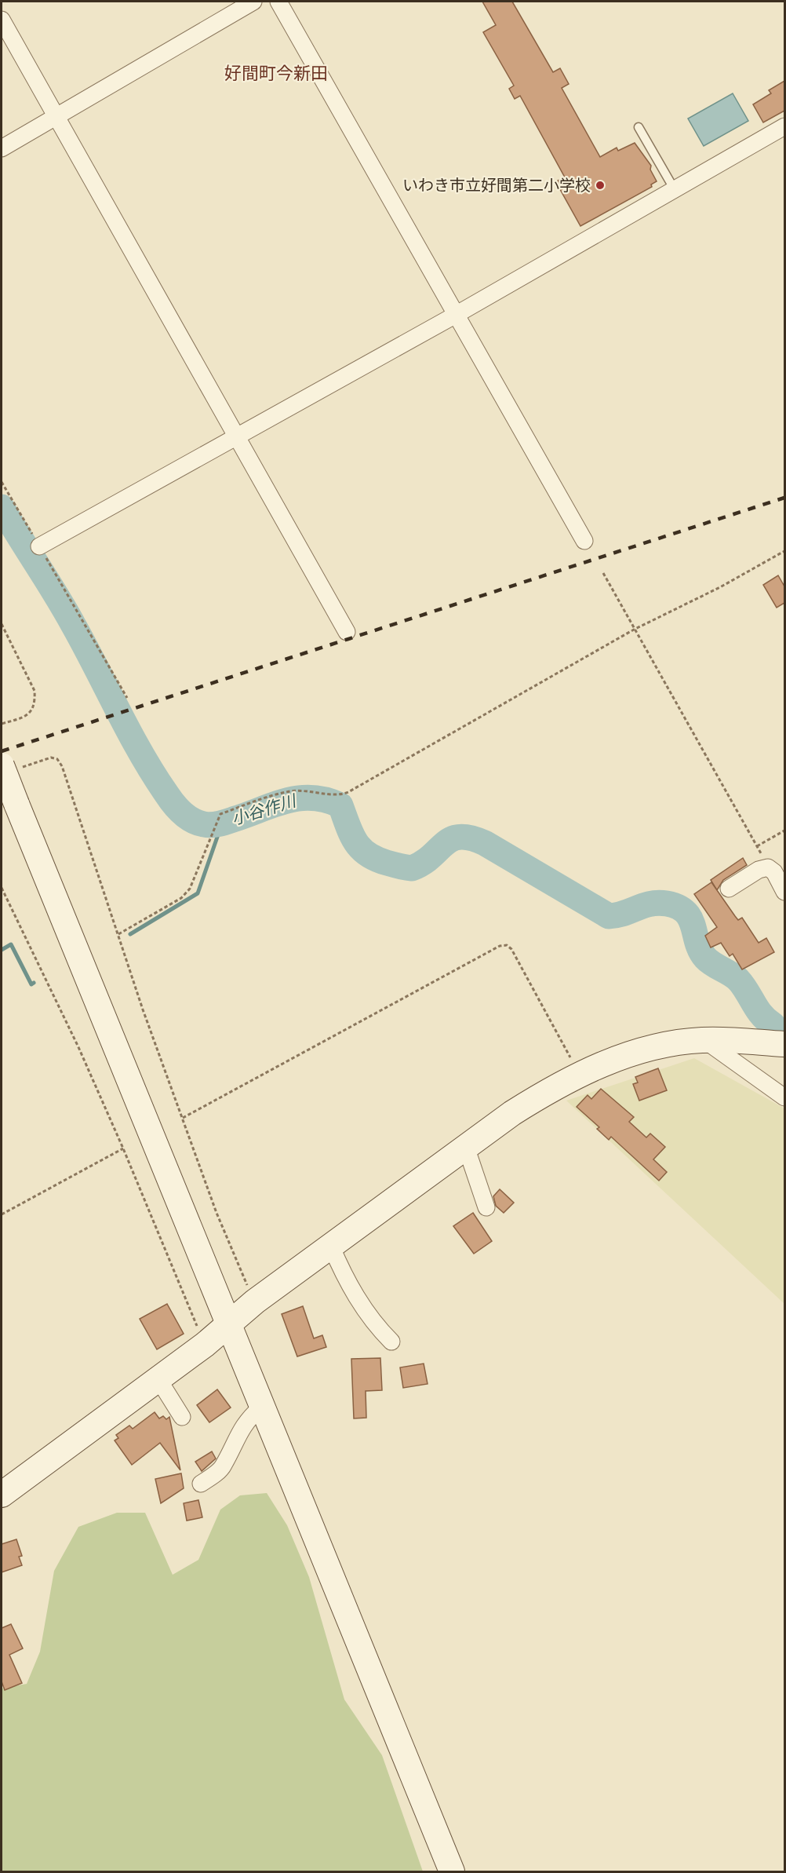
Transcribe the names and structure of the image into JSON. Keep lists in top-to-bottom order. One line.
{"districts":["好間町今新田"],"water":["小谷作川"],"places":["いわき市立好間第二小学校"]}
